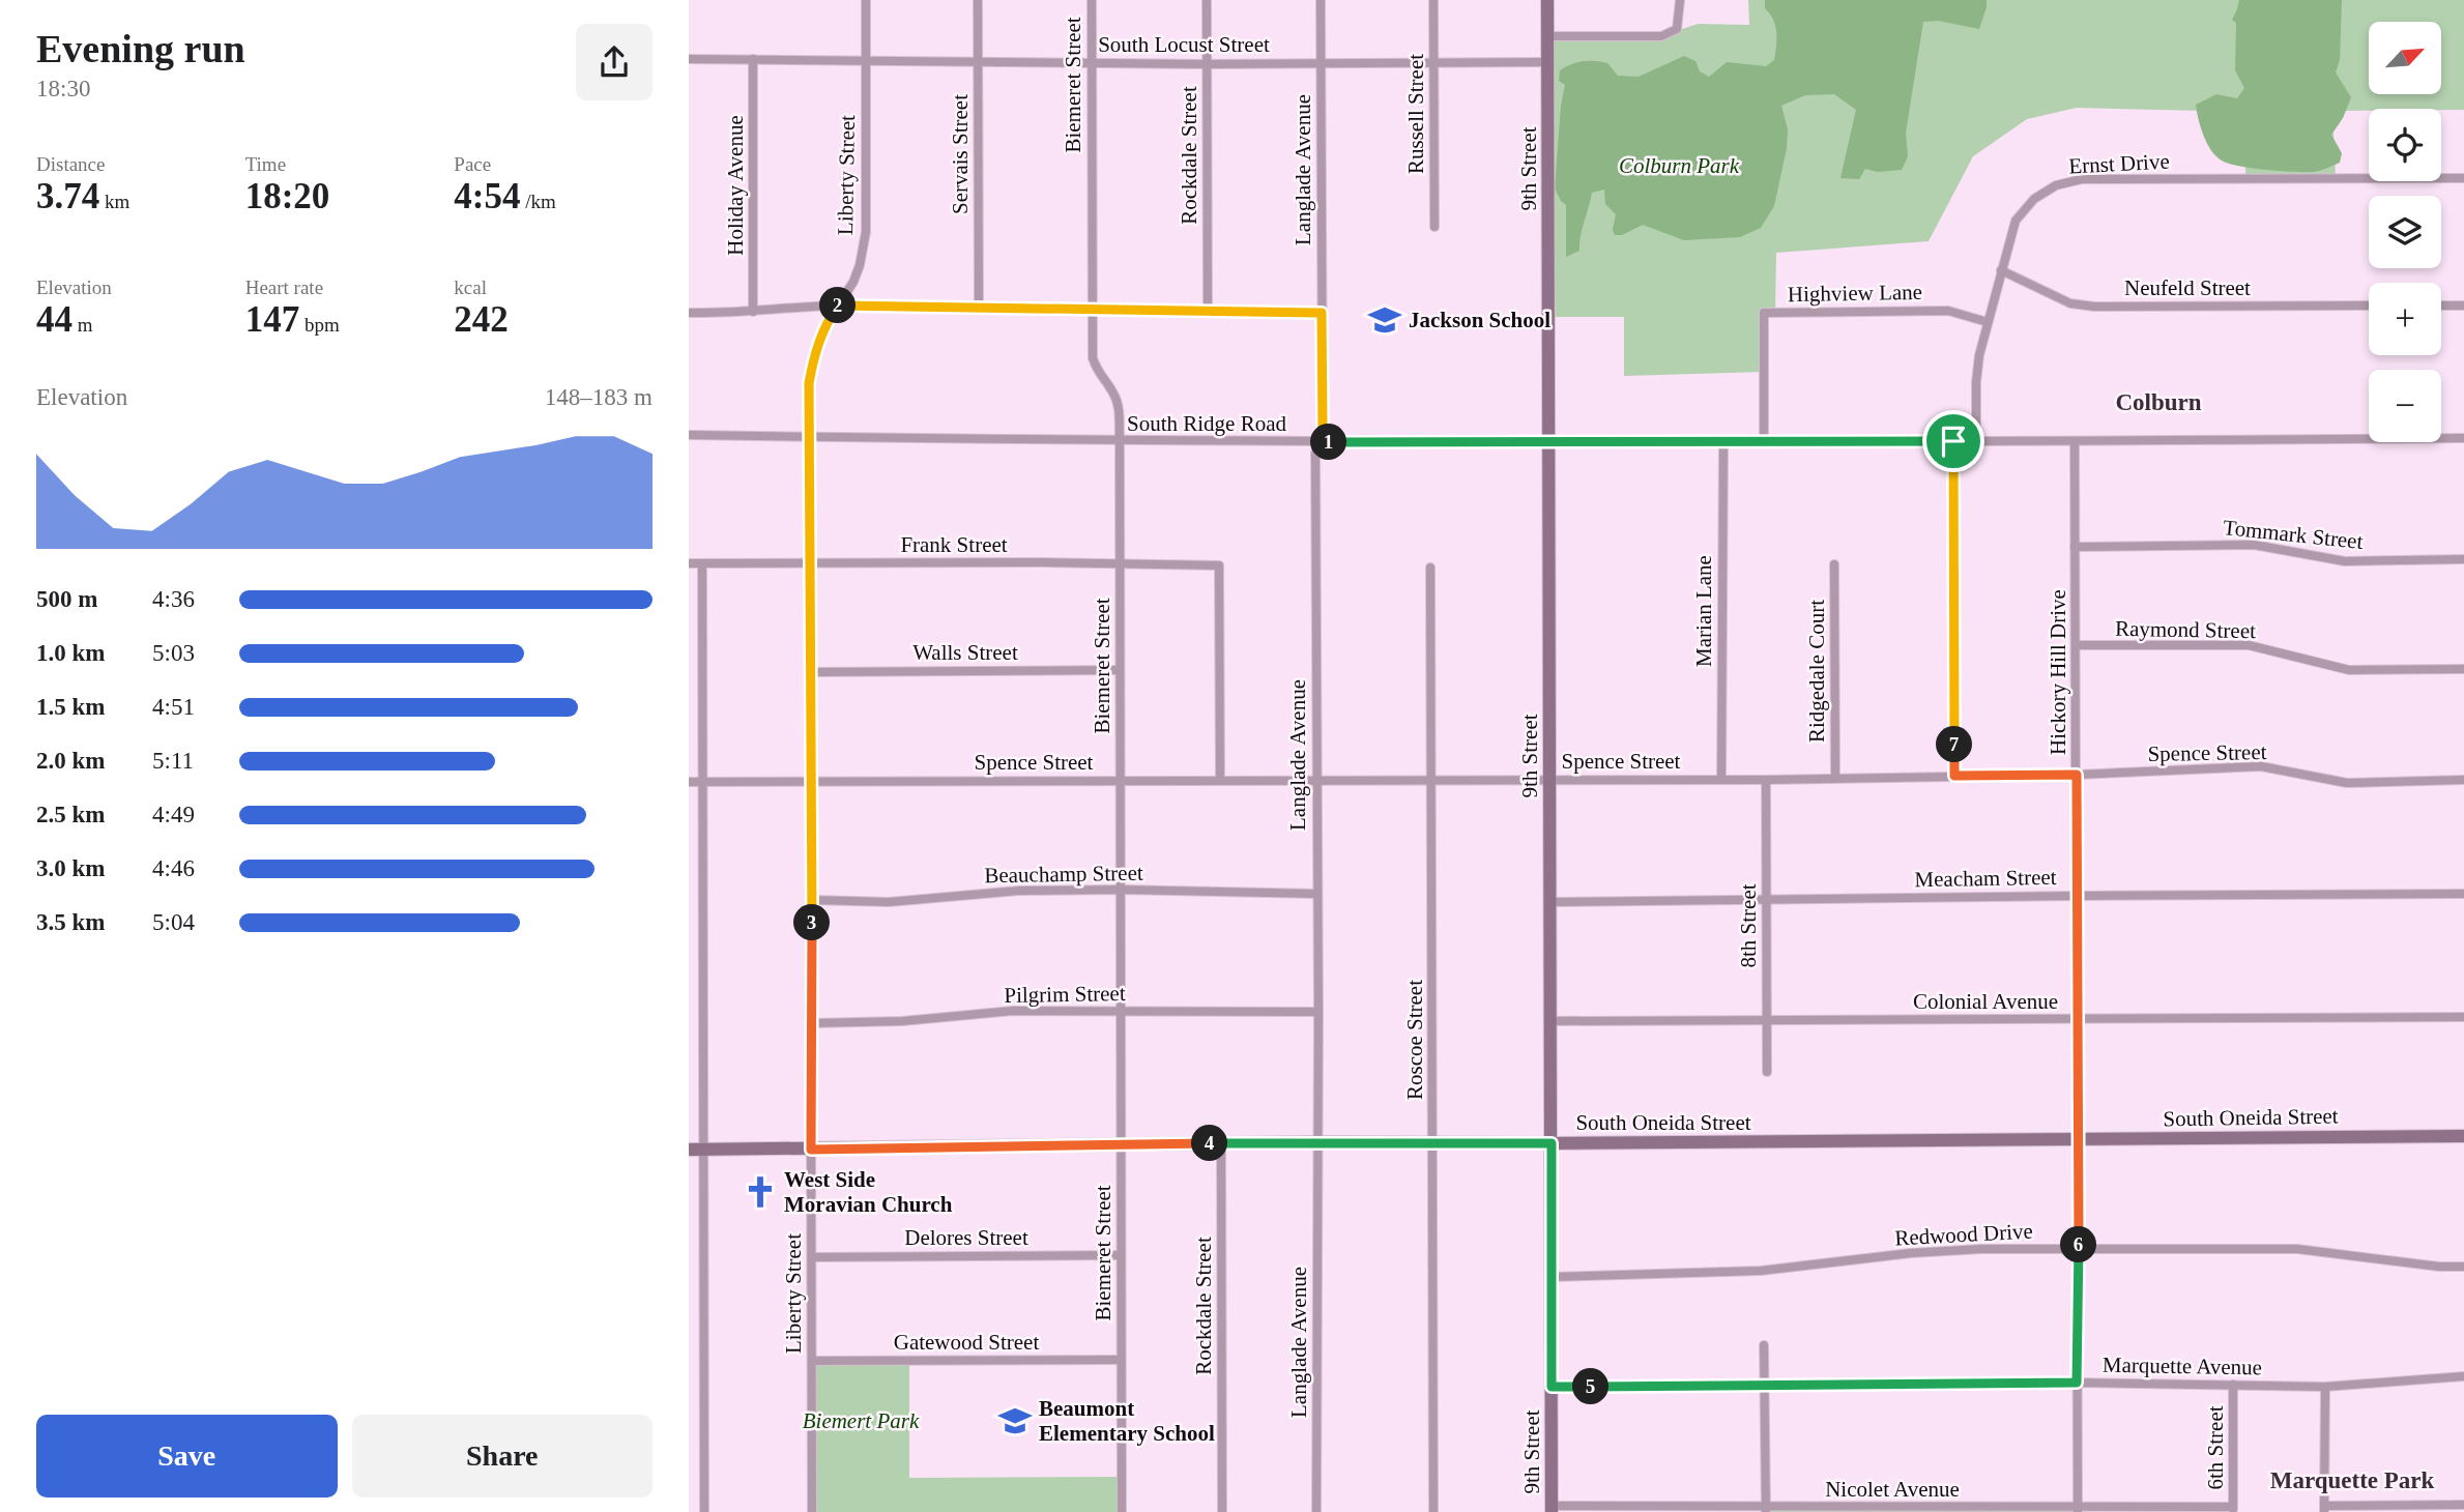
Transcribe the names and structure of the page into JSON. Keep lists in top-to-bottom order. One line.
{"streets":{"street":["South Locust Street","Biemeret Street","Russell Street","Servais Street","Rockdale Street","Ernst Drive","9th Street","Langlade Avenue","Liberty Street","Holiday Avenue","Neufeld Street","Highview Lane","South Ridge Road","Tommark Street","Frank Street","Marian Lane","Raymond Street","Walls Street","Ridgedale Court","Hickory Hill Drive","Spence Street","Beauchamp Street","Meacham Street","8th Street","Pilgrim Street","Colonial Avenue","Roscoe Street","South Oneida Street","Redwood Drive","Delores Street","Gatewood Street","Marquette Avenue","6th Street","Nicolet Avenue"]},"crossings":[["South Locust Street","Biemeret Street"],["South Locust Street","Russell Street"],["South Locust Street","Servais Street"],["South Locust Street","Rockdale Street"],["South Locust Street","9th Street"],["South Locust Street","Langlade Avenue"],["South Locust Street","Liberty Street"],["South Locust Street","Holiday Avenue"],["Biemeret Street","South Ridge Road"],["Biemeret Street","Frank Street"],["Biemeret Street","Walls Street"],["Biemeret Street","Spence Street"],["Biemeret Street","Beauchamp Street"],["Biemeret Street","Pilgrim Street"],["Biemeret Street","South Oneida Street"],["Biemeret Street","Delores Street"],["Biemeret Street","Gatewood Street"],["Rockdale Street","South Oneida Street"],["Ernst Drive","Neufeld Street"],["Ernst Drive","Highview Lane"],["Ernst Drive","South Ridge Road"],["9th Street","South Ridge Road"],["9th Street","Spence Street"],["9th Street","Meacham Street"],["9th Street","Colonial Avenue"],["9th Street","South Oneida Street"],["9th Street","Redwood Drive"],["9th Street","Marquette Avenue"],["9th Street","Nicolet Avenue"],["Langlade Avenue","South Ridge Road"],["Langlade Avenue","Spence Street"],["Langlade Avenue","Beauchamp Street"],["Langlade Avenue","Pilgrim Street"],["Langlade Avenue","South Oneida Street"],["Liberty Street","South Ridge Road"],["Liberty Street","Frank Street"],["Liberty Street","Walls Street"],["Liberty Street","Spence Street"],["Liberty Street","Beauchamp Street"],["Liberty Street","Pilgrim Street"],["Liberty Street","South Oneida Street"],["Liberty Street","Delores Street"],["Liberty Street","Gatewood Street"],["Highview Lane","South Ridge Road"],["South Ridge Road","Marian Lane"],["South Ridge Road","Hickory Hill Drive"],["Tommark Street","Hickory Hill Drive"],["Frank Street","Spence Street"],["Marian Lane","Spence Street"],["Raymond Street","Hickory Hill Drive"],["Ridgedale Court","Spence Street"],["Hickory Hill Drive","Spence Street"],["Hickory Hill Drive","Meacham Street"],["Hickory Hill Drive","Colonial Avenue"],["Hickory Hill Drive","South Oneida Street"],["Hickory Hill Drive","Redwood Drive"],["Hickory Hill Drive","Marquette Avenue"],["Hickory Hill Drive","Nicolet Avenue"],["Spence Street","8th Street"],["Spence Street","Roscoe Street"],["Meacham Street","8th Street"],["8th Street","Colonial Avenue"],["Roscoe Street","South Oneida Street"],["Marquette Avenue","6th Street"],["6th Street","Nicolet Avenue"]],"districts":["Colburn","Marquette Park"],"parks":["Colburn Park","Biemert Park"],"places":{"school or university":["Jackson School","Beaumont Elementary School"],"church":["West Side Moravian Church"]},"north":"top right","page":{"heading":["Evening run","18:30"],"map_buttons":["+","−"],"stats":[["Distance","3.74 km"],["Time","18:20"],["Pace","4:54 /km"],["Elevation","44 m"],["Heart rate","147 bpm"],["kcal","242"]],"pins":["2","1","7","3","4","6","5"],"chart":["Elevation","148–183 m"],"list":[{"name":"500 m","note":"4:36"},{"name":"1.0 km","note":"5:03"},{"name":"1.5 km","note":"4:51"},{"name":"2.0 km","note":"5:11"},{"name":"2.5 km","note":"4:49"},{"name":"3.0 km","note":"4:46"},{"name":"3.5 km","note":"5:04"}],"buttons":["Save","Share"]}}
